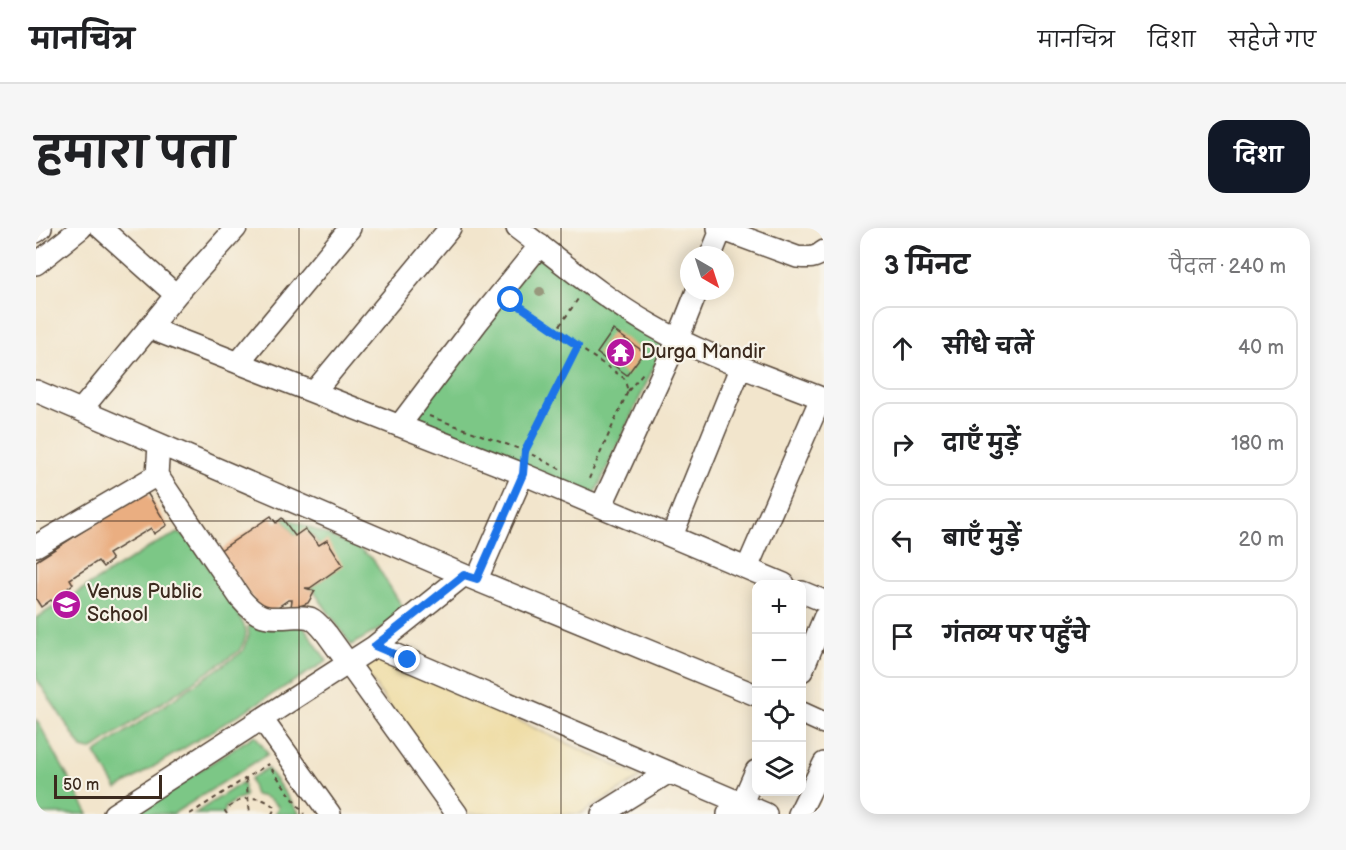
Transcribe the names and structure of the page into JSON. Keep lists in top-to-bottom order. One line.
{"places":{"temple":["Durga Mandir"],"school or university":["Venus Public School"]},"scale_bar":"50 m","north":"bottom right","page":{"header":"मानचित्र","nav":["मानचित्र","दिशा","सहेजे गए"],"title":"हमारा पता","buttons":"दिशा","heading":["3 मिनट","पैदल · 240 m"],"list":[["सीधे चलें","40 m"],["दाएँ मुड़ें","180 m"],["बाएँ मुड़ें","20 m"],"गंतव्य पर पहुँचे"],"map_buttons":["+","−"],"scale":"50 m"}}
